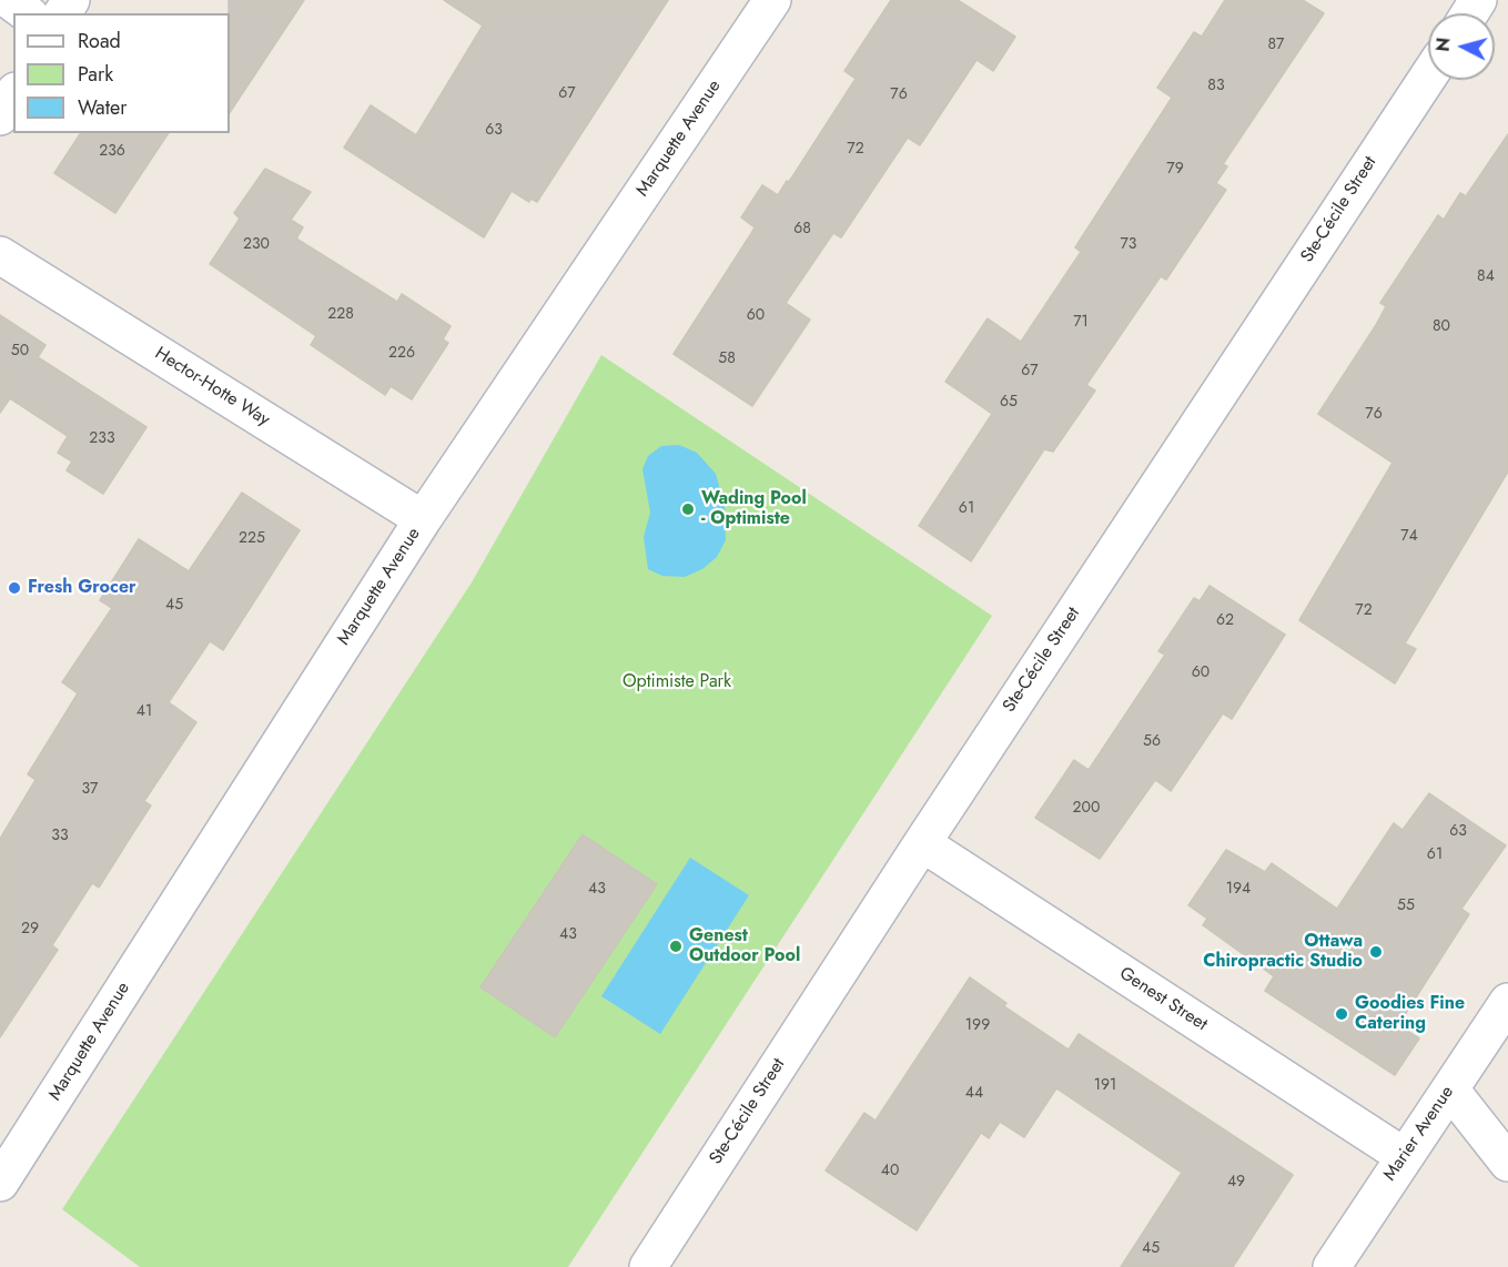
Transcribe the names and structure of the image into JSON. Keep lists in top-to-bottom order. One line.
{"streets":{"street":["Marquette Avenue","Ste-Cécile Street","Hector-Hotte Way","Genest Street","Marier Avenue"]},"crossings":[["Marquette Avenue","Hector-Hotte Way"],["Ste-Cécile Street","Genest Street"],["Genest Street","Marier Avenue"]],"parks":["Optimiste Park"],"places":["Wading Pool - Optimiste","Fresh Grocer","Genest Outdoor Pool","Ottawa Chiropractic Studio","Goodies Fine Catering"],"house_numbers":["87","83","67","76","63","72","236","79","68","230","73","84","228","60","71","80","50","226","58","67","65","76","233","61","74","225","45","72","62","60","41","56","37","200","63","33","61","43","194","55","29","43","199","191","44","40","49","45"],"legend":["Road","Park","Water"],"north":"left"}
